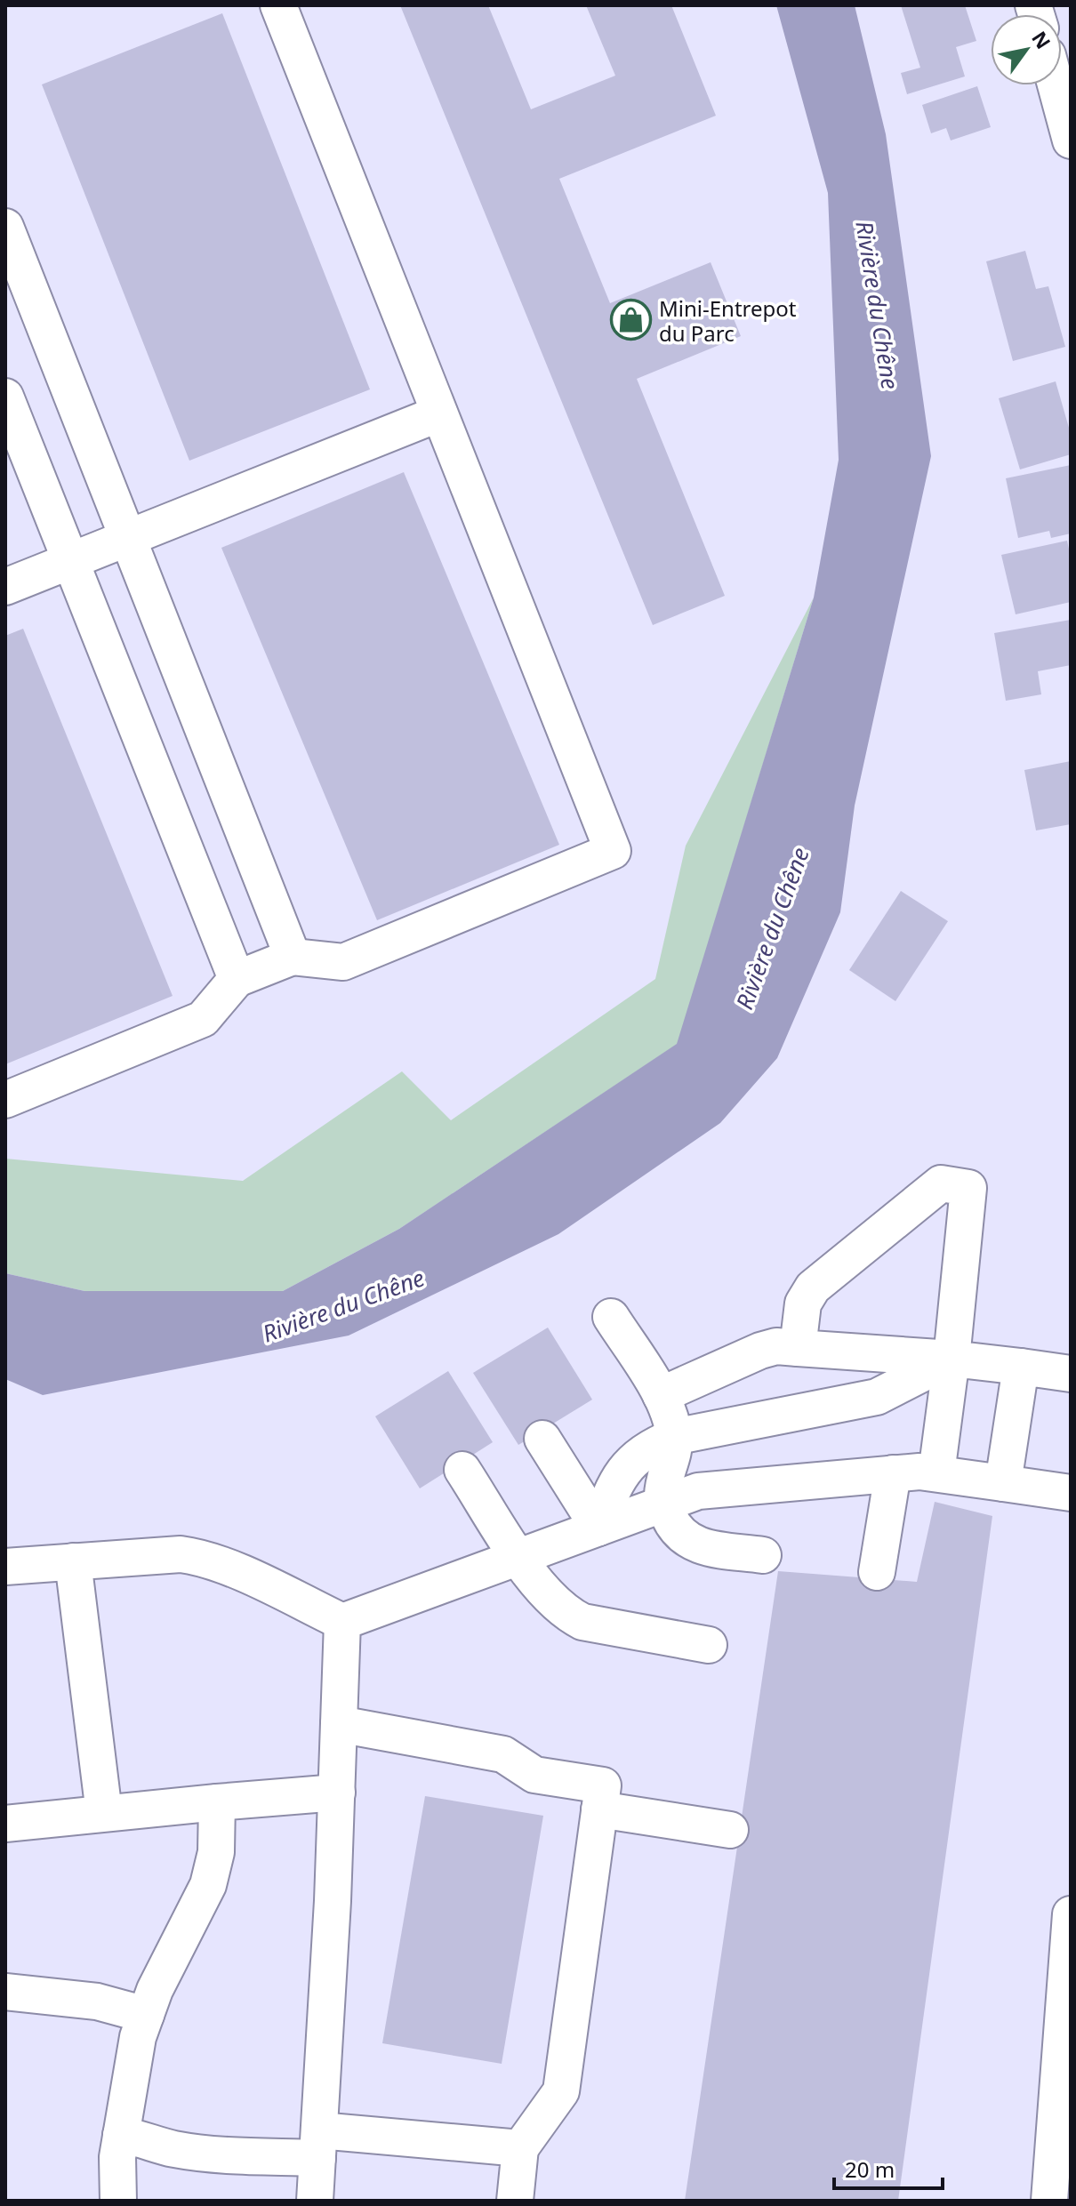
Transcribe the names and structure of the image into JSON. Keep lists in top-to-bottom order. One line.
{"water":["Rivière du Chêne"],"places":{"shop":["Mini-Entrepot du Parc"]},"scale_bar":"20 m","north":"top right"}
